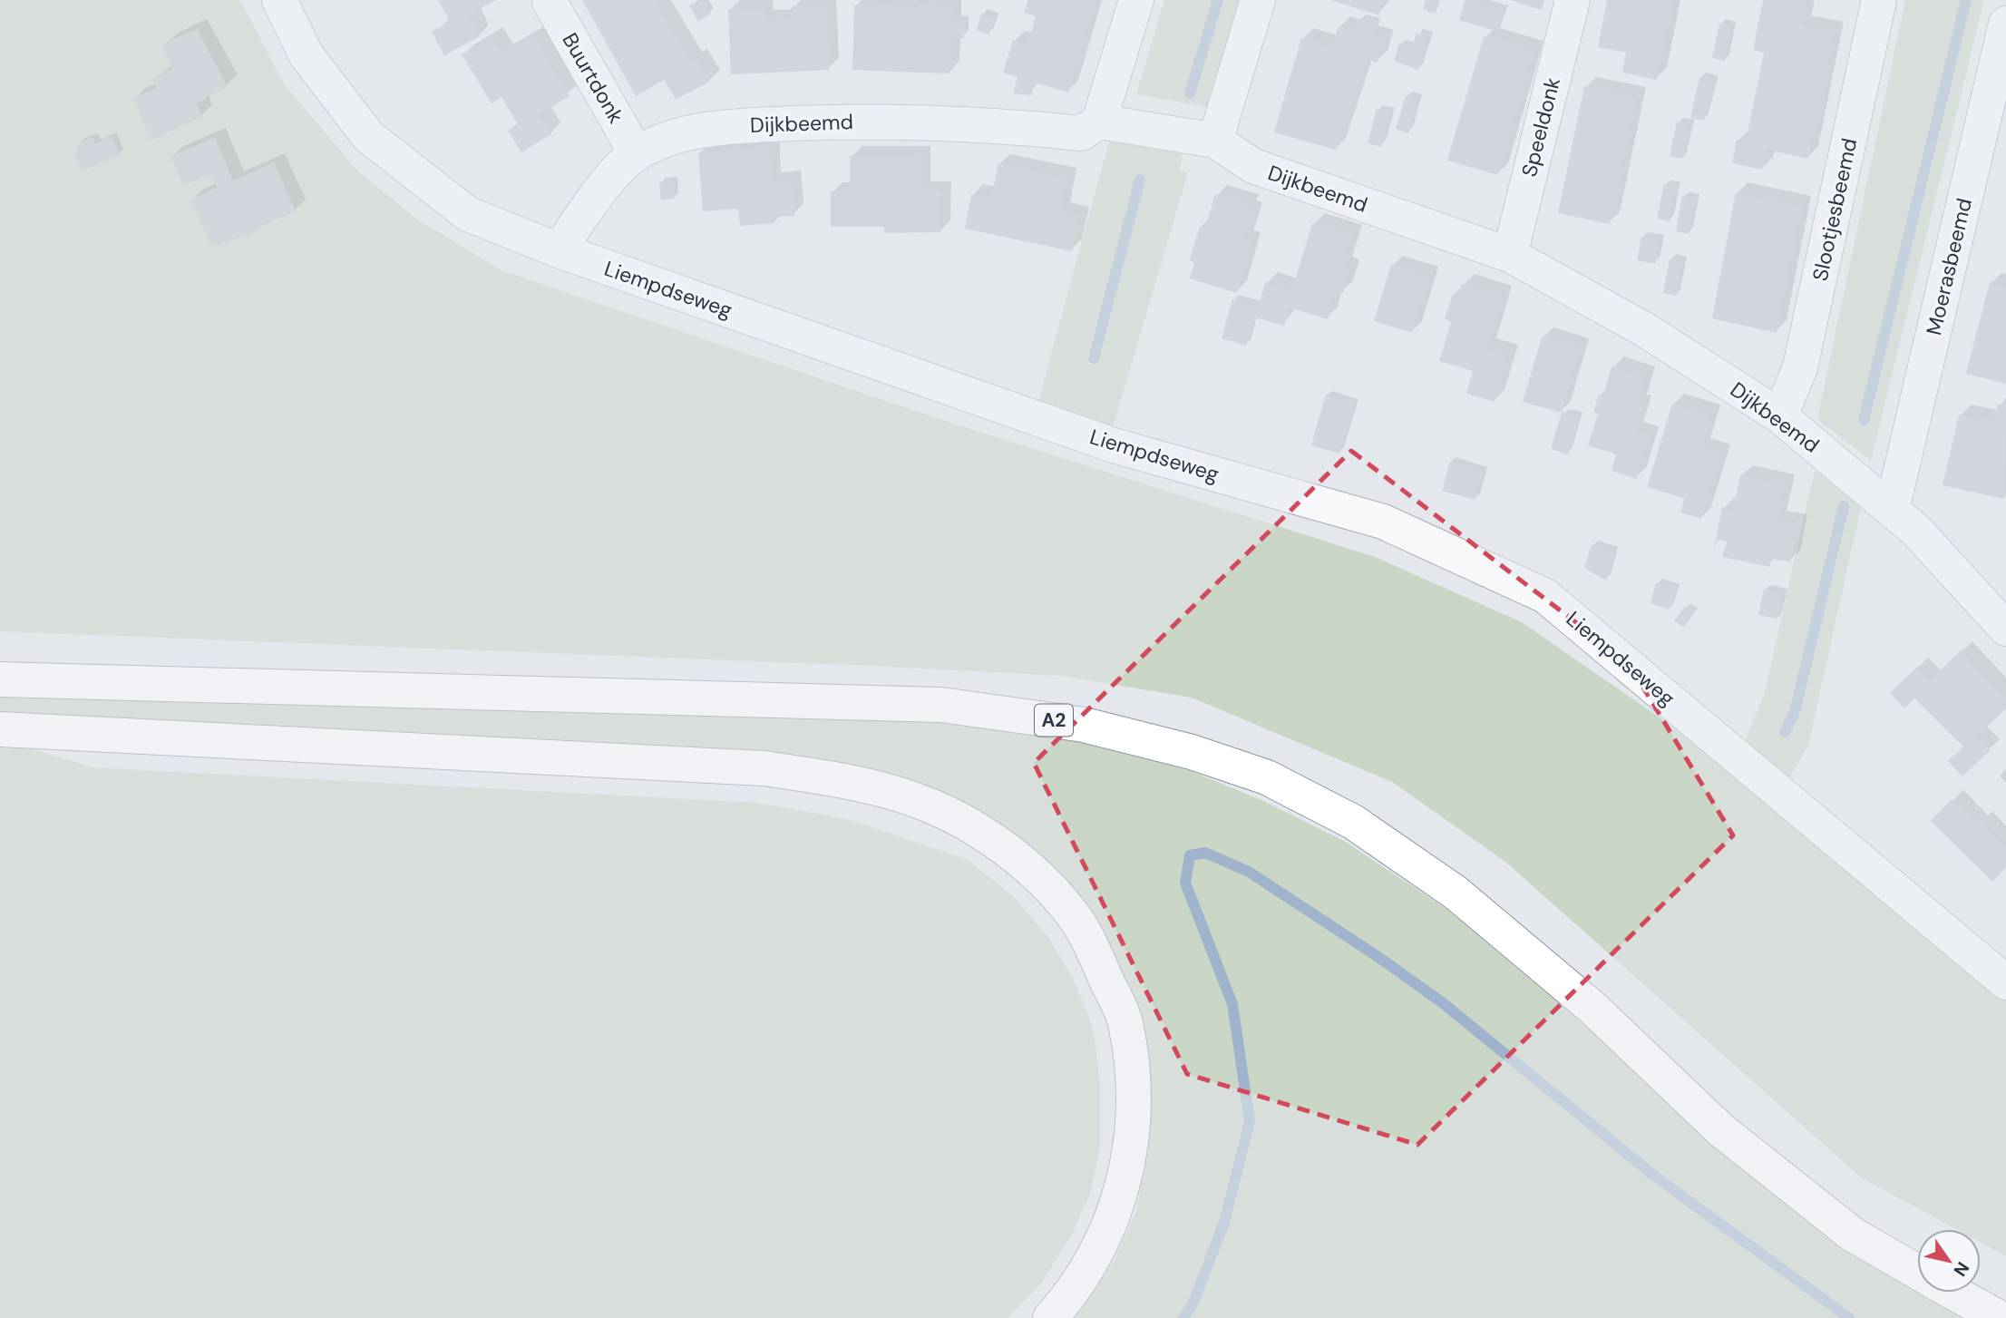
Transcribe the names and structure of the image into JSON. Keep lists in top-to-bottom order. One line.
{"streets":{"highway":["A2"],"street":["Buurtdonk","Dijkbeemd","Speeldonk","Slootjesbeemd","Moerasbeemd","Liempdseweg"]},"crossings":[["Buurtdonk","Dijkbeemd"],["Dijkbeemd","Speeldonk"],["Dijkbeemd","Slootjesbeemd"],["Dijkbeemd","Moerasbeemd"],["Dijkbeemd","Liempdseweg"]],"north":"bottom right"}
